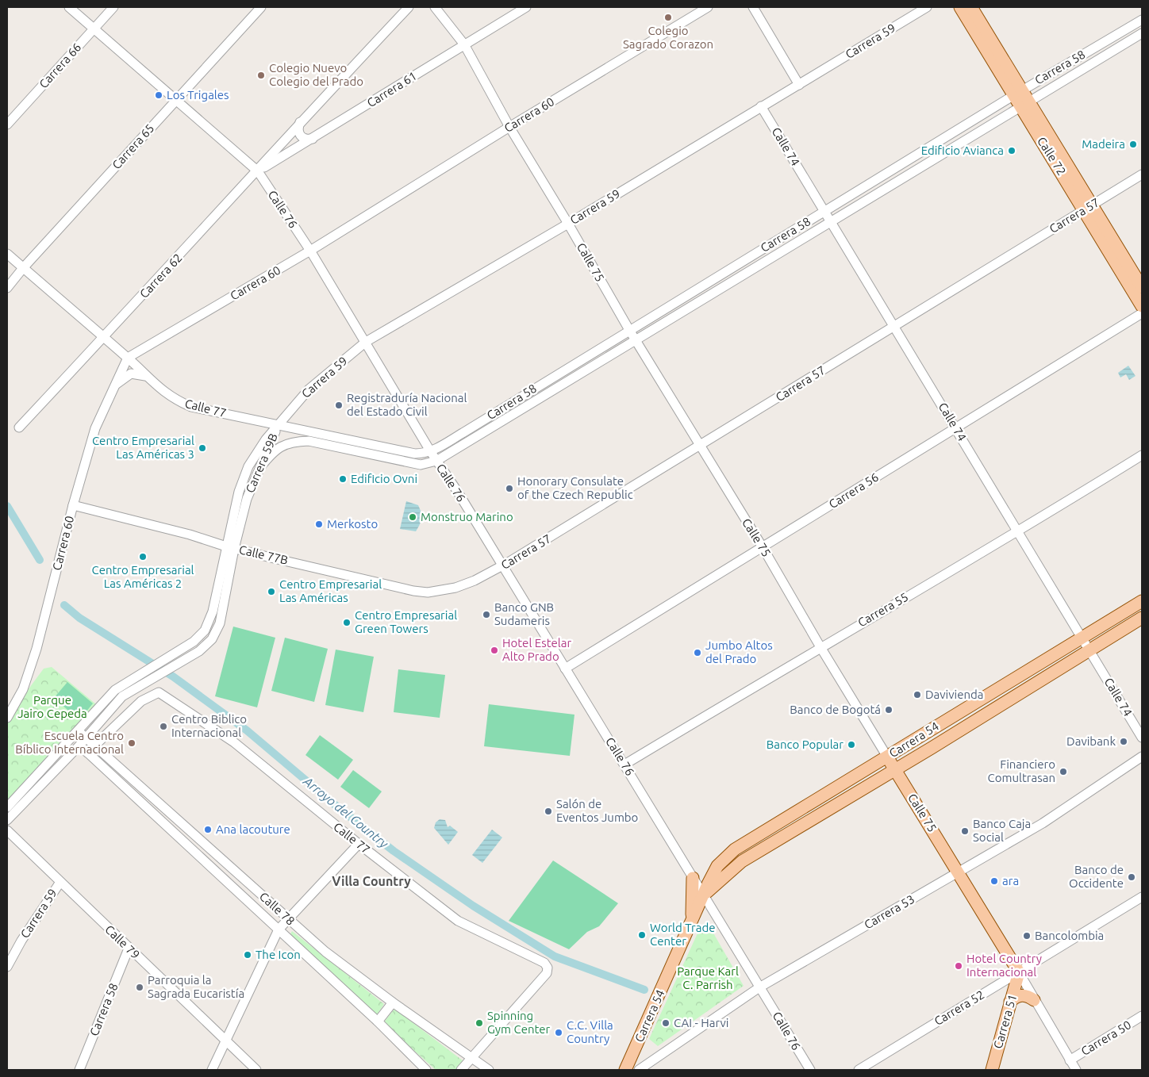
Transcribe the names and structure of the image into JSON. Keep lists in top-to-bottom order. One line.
{"streets":{"main road":["Calle 72","Calle 75","Carrera 54","Carrera 51"],"street":["Carrera 59","Carrera 66","Carrera 58","Carrera 61","Carrera 60","Carrera 65","Calle 74","Calle 76","Carrera 57","Carrera 62","Calle 77","Carrera 59B","Carrera 56","Calle 77B","Carrera 55","Calle 78","Carrera 53","Calle 79","Carrera 52","Carrera 50"]},"crossings":[["Carrera 59","Calle 74"],["Carrera 59","Calle 76"],["Carrera 59","Calle 75"],["Carrera 59","Calle 77"],["Carrera 59","Carrera 59B"],["Carrera 59","Calle 79"],["Carrera 66","Calle 76"],["Carrera 58","Calle 74"],["Carrera 58","Calle 72"],["Carrera 58","Calle 76"],["Carrera 58","Calle 75"],["Carrera 58","Calle 77"],["Carrera 58","Calle 79"],["Carrera 61","Calle 76"],["Carrera 61","Calle 75"],["Carrera 61","Carrera 62"],["Carrera 60","Calle 76"],["Carrera 60","Calle 75"],["Carrera 60","Calle 77"],["Carrera 60","Calle 77B"],["Carrera 65","Calle 76"],["Carrera 65","Calle 77"],["Calle 74","Carrera 57"],["Calle 74","Carrera 56"],["Calle 74","Carrera 55"],["Calle 74","Carrera 54"],["Calle 72","Carrera 57"],["Calle 76","Carrera 57"],["Calle 76","Carrera 62"],["Calle 76","Calle 77"],["Calle 76","Carrera 56"],["Calle 76","Carrera 55"],["Calle 76","Carrera 54"],["Calle 76","Carrera 53"],["Carrera 57","Calle 75"],["Carrera 57","Calle 77B"],["Calle 75","Carrera 56"],["Calle 75","Carrera 55"],["Calle 75","Carrera 54"],["Calle 75","Carrera 53"],["Calle 75","Carrera 52"],["Calle 75","Carrera 51"],["Calle 75","Carrera 50"],["Carrera 62","Calle 77"],["Calle 77","Carrera 59B"],["Calle 77","Calle 78"],["Carrera 59B","Calle 77B"],["Carrera 59B","Calle 78"],["Carrera 52","Carrera 51"]],"districts":["Villa Country"],"water":["Arroyo del Country"],"parks":["Parque Jairo Cepeda","Parque Karl C. Parrish"],"places":["Colegio Sagrado Corazon","Colegio Nuevo Colegio del Prado","Los Trigales","Madeira","Edificio Avianca","Registraduría Nacional del Estado Civil","Centro Empresarial Las Américas 3","Edificio Ovni","Honorary Consulate of the Czech Republic","Monstruo Marino","Merkosto","Centro Empresarial Las Américas 2","Centro Empresarial Las Américas","Banco GNB Sudameris","Centro Empresarial Green Towers","Hotel Estelar Alto Prado","Jumbo Altos del Prado","Davivienda","Banco de Bogotá","Centro Biblico Internacional","Davibank","Escuela Centro Bíblico Internacional","Banco Popular","Financiero Comultrasan","Salón de Eventos Jumbo","Ana lacouture","Banco Caja Social","Banco de Occidente","ara","World Trade Center","Bancolombia","The Icon","Hotel Country Internacional","Parroquia la Sagrada Eucaristía","Spinning Gym Center","CAI - Harvi","C.C. Villa Country"]}
